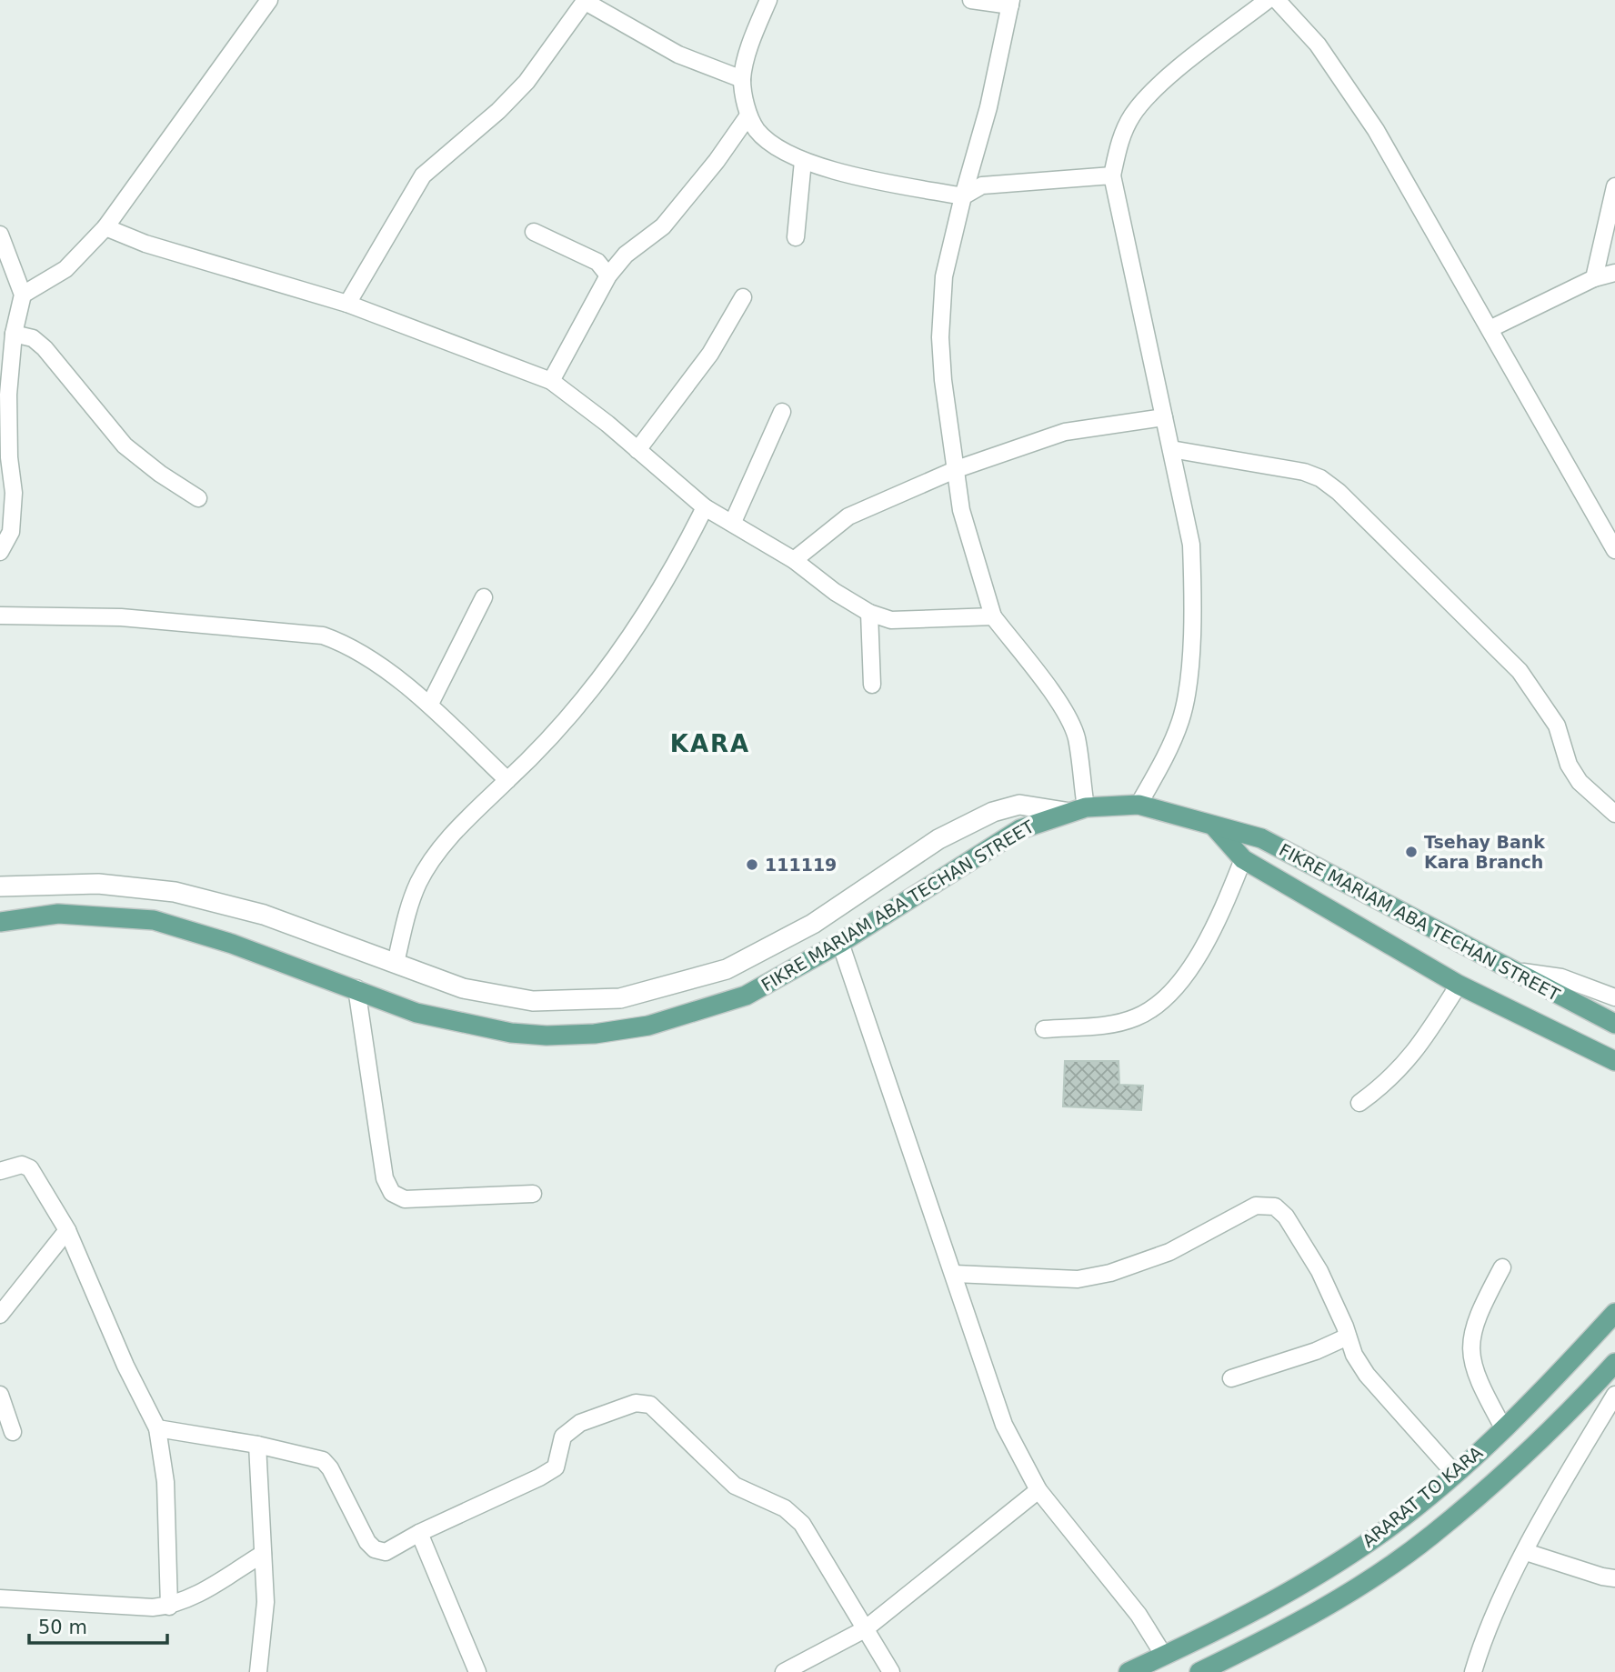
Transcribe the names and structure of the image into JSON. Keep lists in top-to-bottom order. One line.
{"streets":{"main road":["FIKRE MARIAM ABA TECHAN STREET","ARARAT TO KARA"]},"districts":["KARA"],"places":["Tsehay Bank Kara Branch","111119"],"scale_bar":"50 m"}
